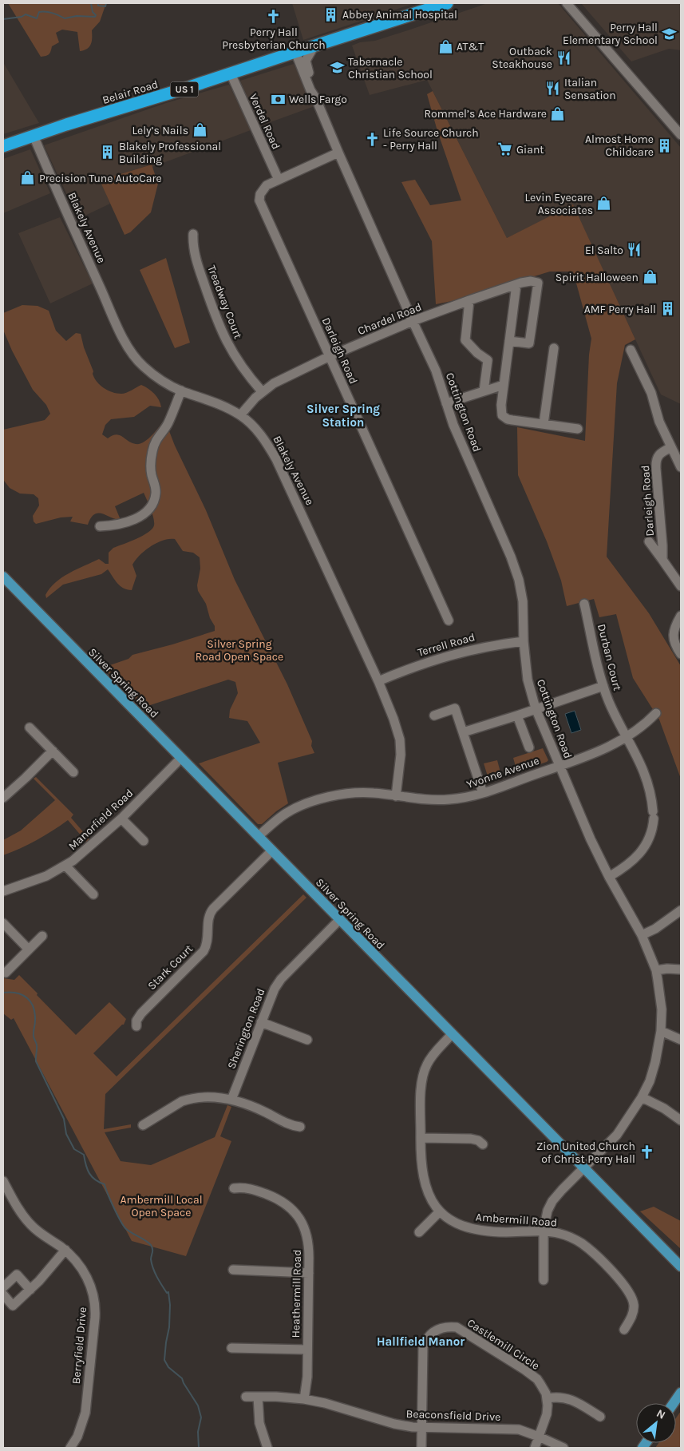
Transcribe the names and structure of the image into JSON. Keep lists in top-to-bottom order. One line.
{"streets":{"highway":["US 1","Belair Road"],"main road":["Silver Spring Road"],"street":["Verdel Road","Blakely Avenue","Treadway Court","Chardel Road","Darleigh Road","Cottington Road","Terrell Road","Durban Court","Yvonne Avenue","Manorfield Road","Stark Court","Sherington Road","Ambermill Road","Heathermill Road","Castlemill Circle","Berryfield Drive","Beaconsfield Drive"]},"crossings":[["Belair Road","Verdel Road"],["Belair Road","Blakely Avenue"],["Belair Road","Cottington Road"],["Verdel Road","Darleigh Road"],["Blakely Avenue","Chardel Road"],["Blakely Avenue","Terrell Road"],["Blakely Avenue","Yvonne Avenue"],["Treadway Court","Chardel Road"],["Chardel Road","Darleigh Road"],["Chardel Road","Cottington Road"],["Darleigh Road","Cottington Road"],["Cottington Road","Terrell Road"],["Cottington Road","Durban Court"],["Cottington Road","Silver Spring Road"],["Cottington Road","Yvonne Avenue"],["Cottington Road","Ambermill Road"],["Durban Court","Yvonne Avenue"],["Silver Spring Road","Yvonne Avenue"],["Silver Spring Road","Manorfield Road"],["Silver Spring Road","Stark Court"],["Silver Spring Road","Sherington Road"],["Silver Spring Road","Ambermill Road"],["Heathermill Road","Beaconsfield Drive"],["Castlemill Circle","Beaconsfield Drive"]],"districts":["Silver Spring Station","Hallfield Manor"],"parks":["Silver Spring Road Open Space","Ambermill Local Open Space"],"places":{"building":["Abbey Animal Hospital","Almost Home Childcare","Blakely Professional Building","AMF Perry Hall"],"church":["Perry Hall Presbyterian Church","Life Source Church - Perry Hall","Zion United Church of Christ Perry Hall"],"school or university":["Perry Hall Elementary School","Tabernacle Christian School"],"shop":["AT&T","Rommel’s Ace Hardware","Lely’s Nails","Precision Tune AutoCare","Levin Eyecare Associates","Spirit Halloween"],"restaurant":["Outback Steakhouse","Italian Sensation","El Salto"],"bank":["Wells Fargo"],"supermarket":["Giant"]},"north":"top right"}
